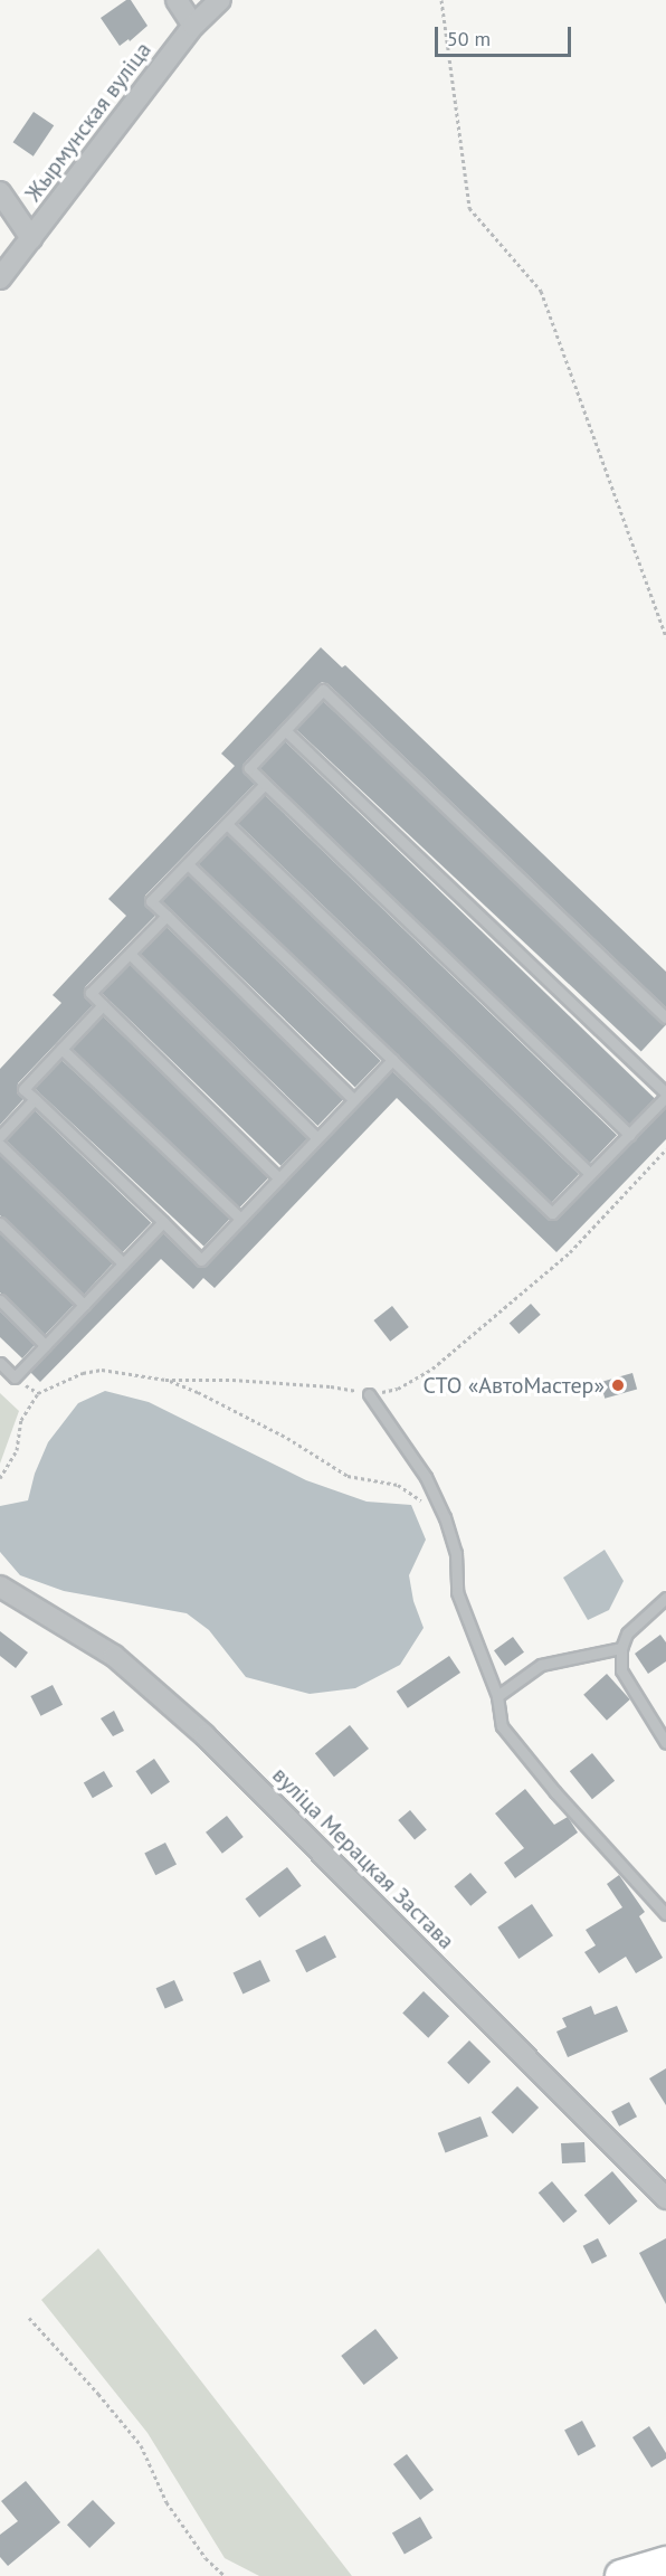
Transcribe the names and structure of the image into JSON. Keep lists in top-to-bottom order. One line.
{"streets":{"street":["Жырмунская вуліца","вуліца Мерацкая Застава"]},"places":["СТО «АвтоМастер»"],"scale_bar":"50 m"}
